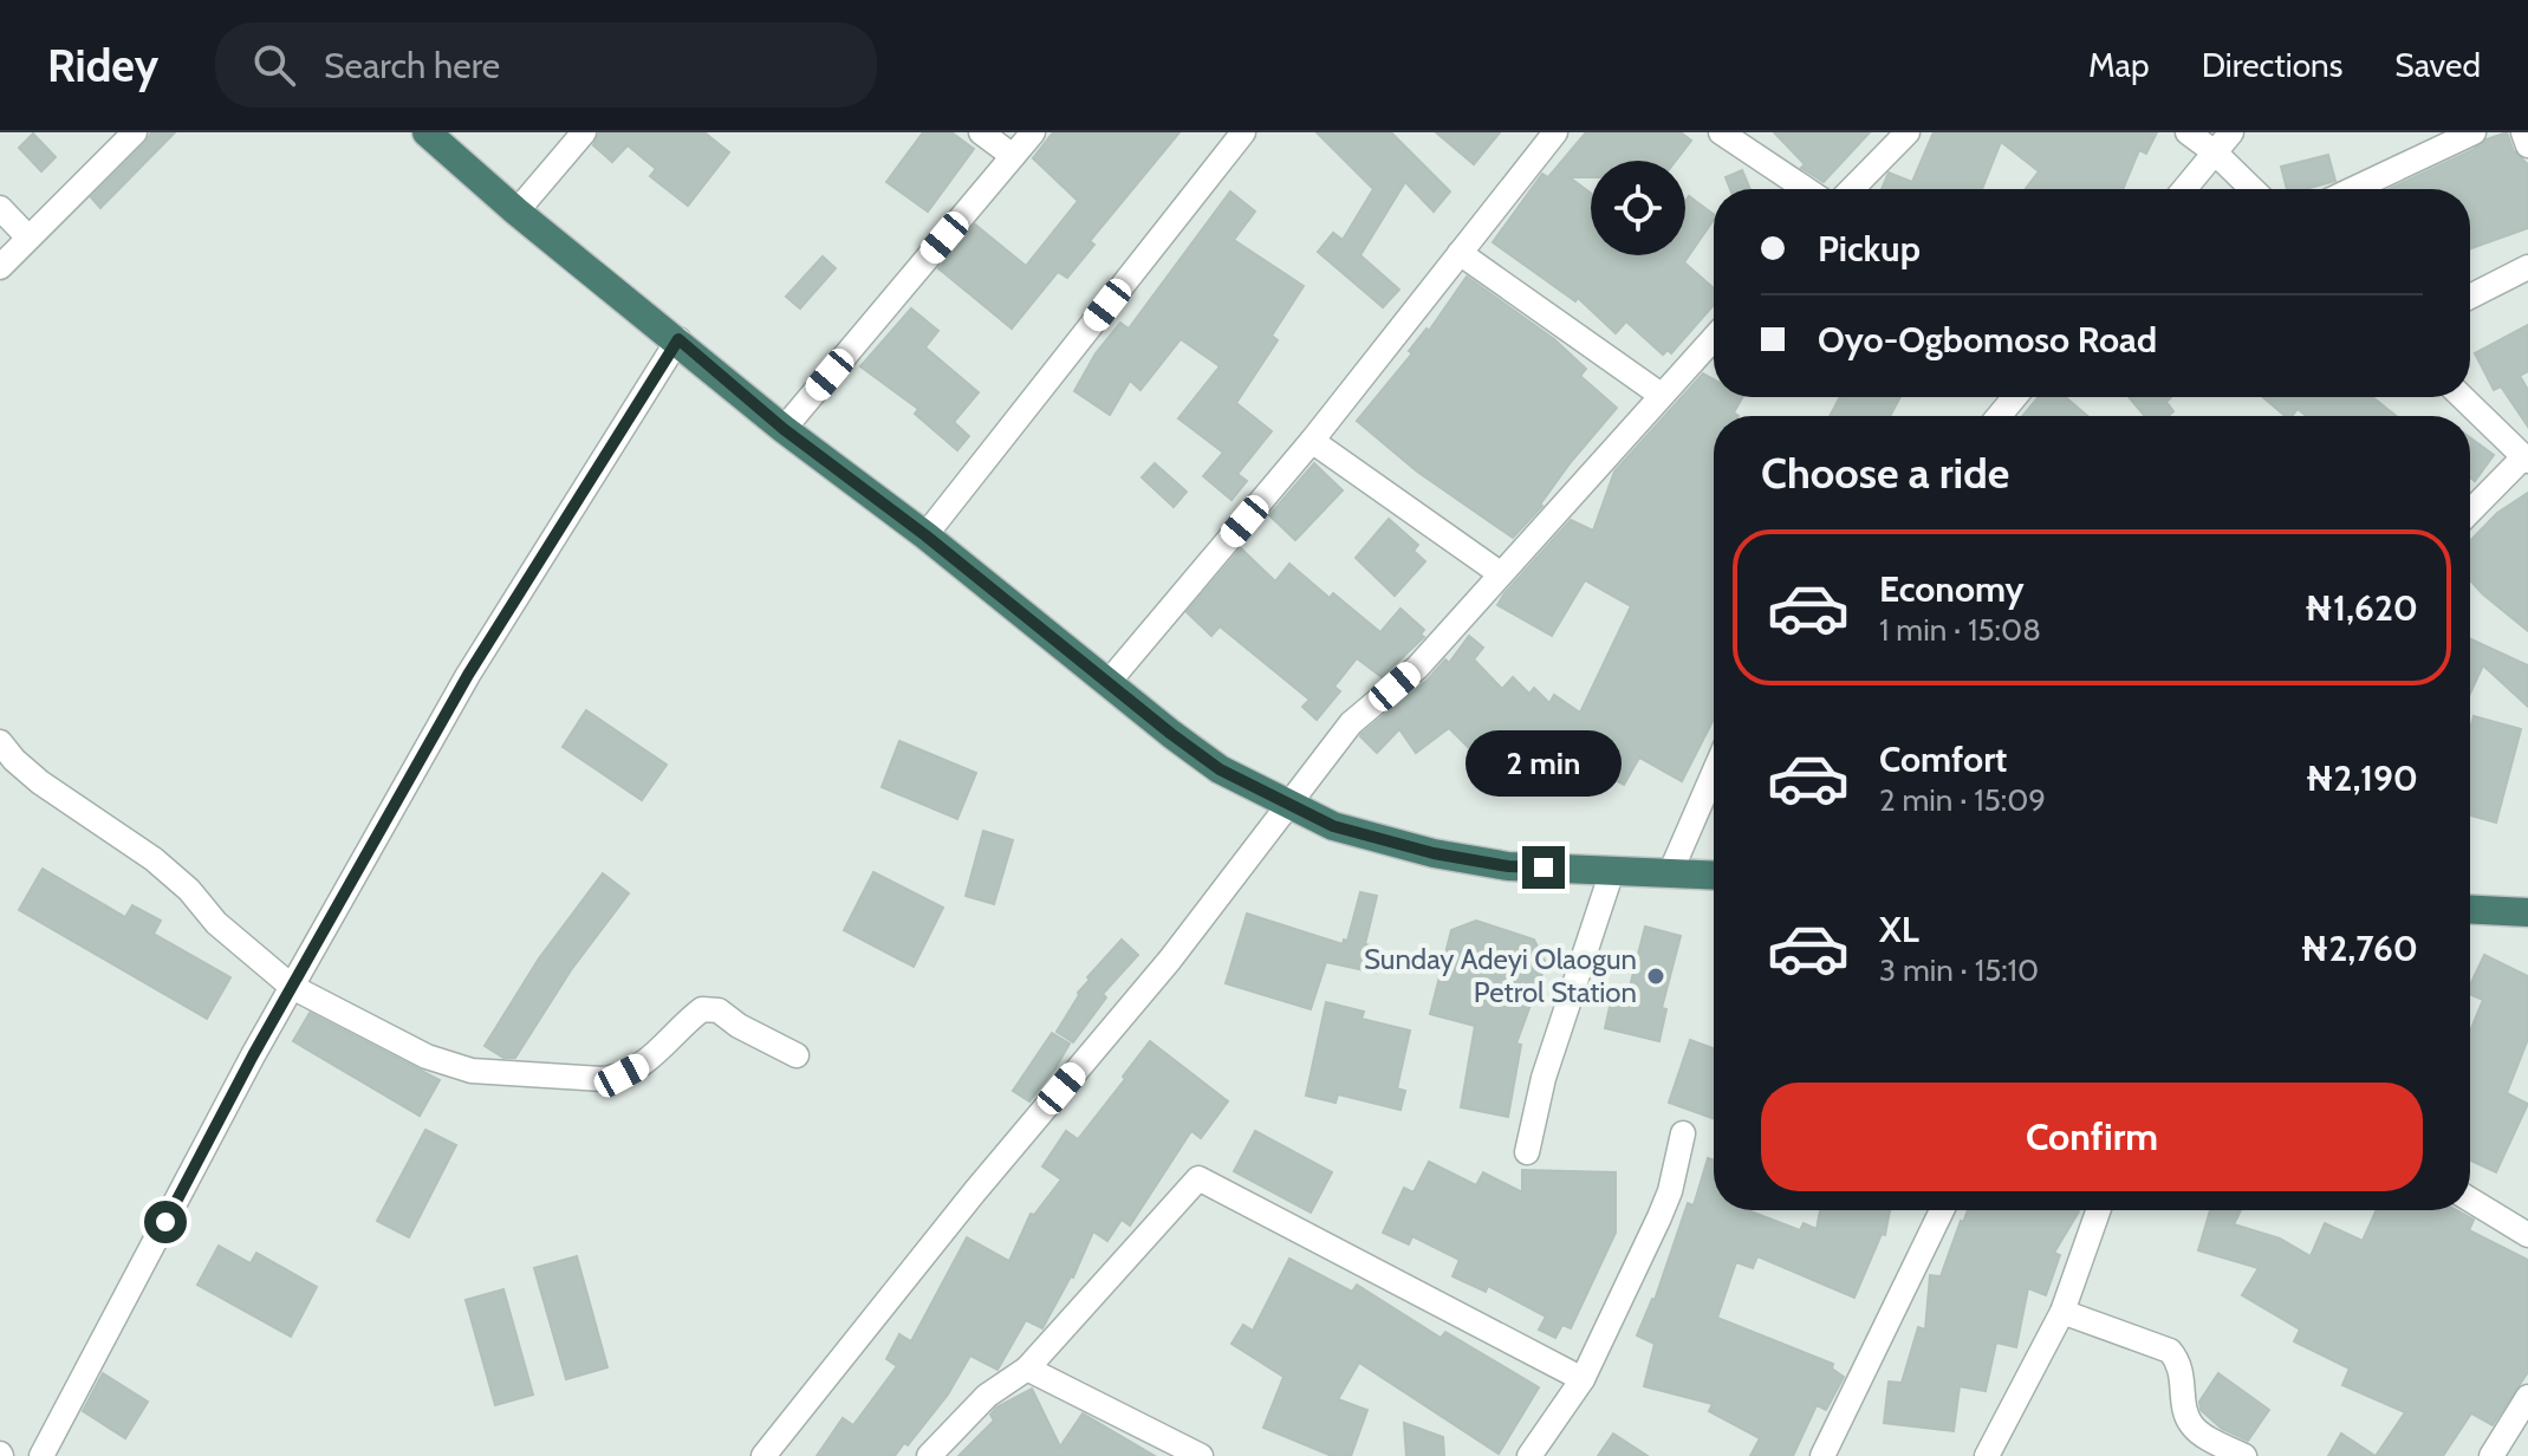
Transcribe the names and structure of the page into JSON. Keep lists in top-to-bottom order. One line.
{"places":["Sunday Adeyi Olaogun Petrol Station"],"page":{"header":"Ridey","search":"Search here","nav":["Map","Directions","Saved"],"banner":["Pickup","Oyo-Ogbomoso Road"],"heading":"Choose a ride","list":[{"name":"Economy","note":"1 min · 15:08","value":"₦1,620"},{"name":"Comfort","note":"2 min · 15:09","value":"₦2,190"},{"name":"XL","note":"3 min · 15:10","value":"₦2,760"}],"bubble":"2 min","buttons":"Confirm"}}
